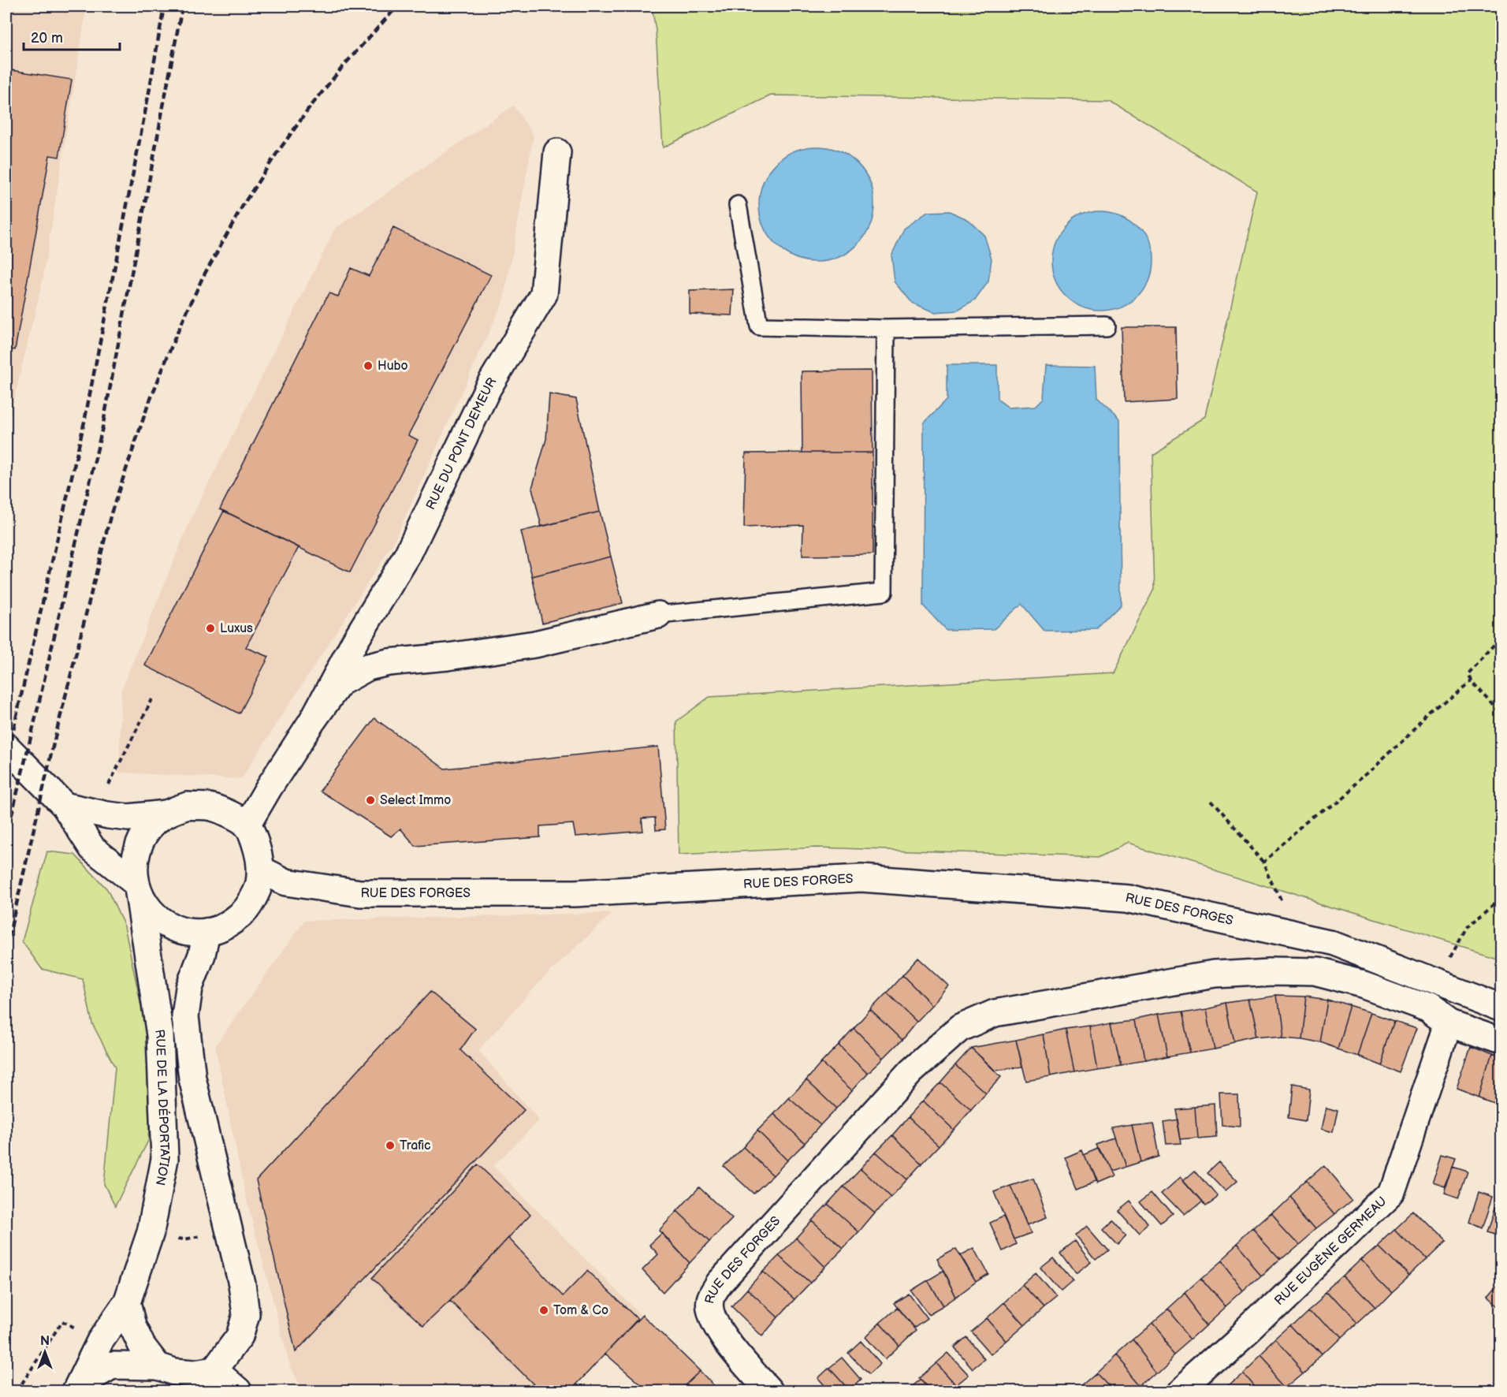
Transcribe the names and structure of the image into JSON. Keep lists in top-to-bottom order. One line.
{"streets":{"street":["RUE DU PONT DEMEUR","RUE DES FORGES","RUE DE LA DÉPORTATION","RUE EUGÈNE GERMEAU"]},"crossings":[["RUE DU PONT DEMEUR","RUE DES FORGES"],["RUE DU PONT DEMEUR","RUE DE LA DÉPORTATION"],["RUE DES FORGES","RUE DE LA DÉPORTATION"],["RUE DES FORGES","RUE EUGÈNE GERMEAU"]],"places":["Hubo","Luxus","Select Immo","Trafic","Tom & Co"],"scale_bar":"20 m","north":"top"}
